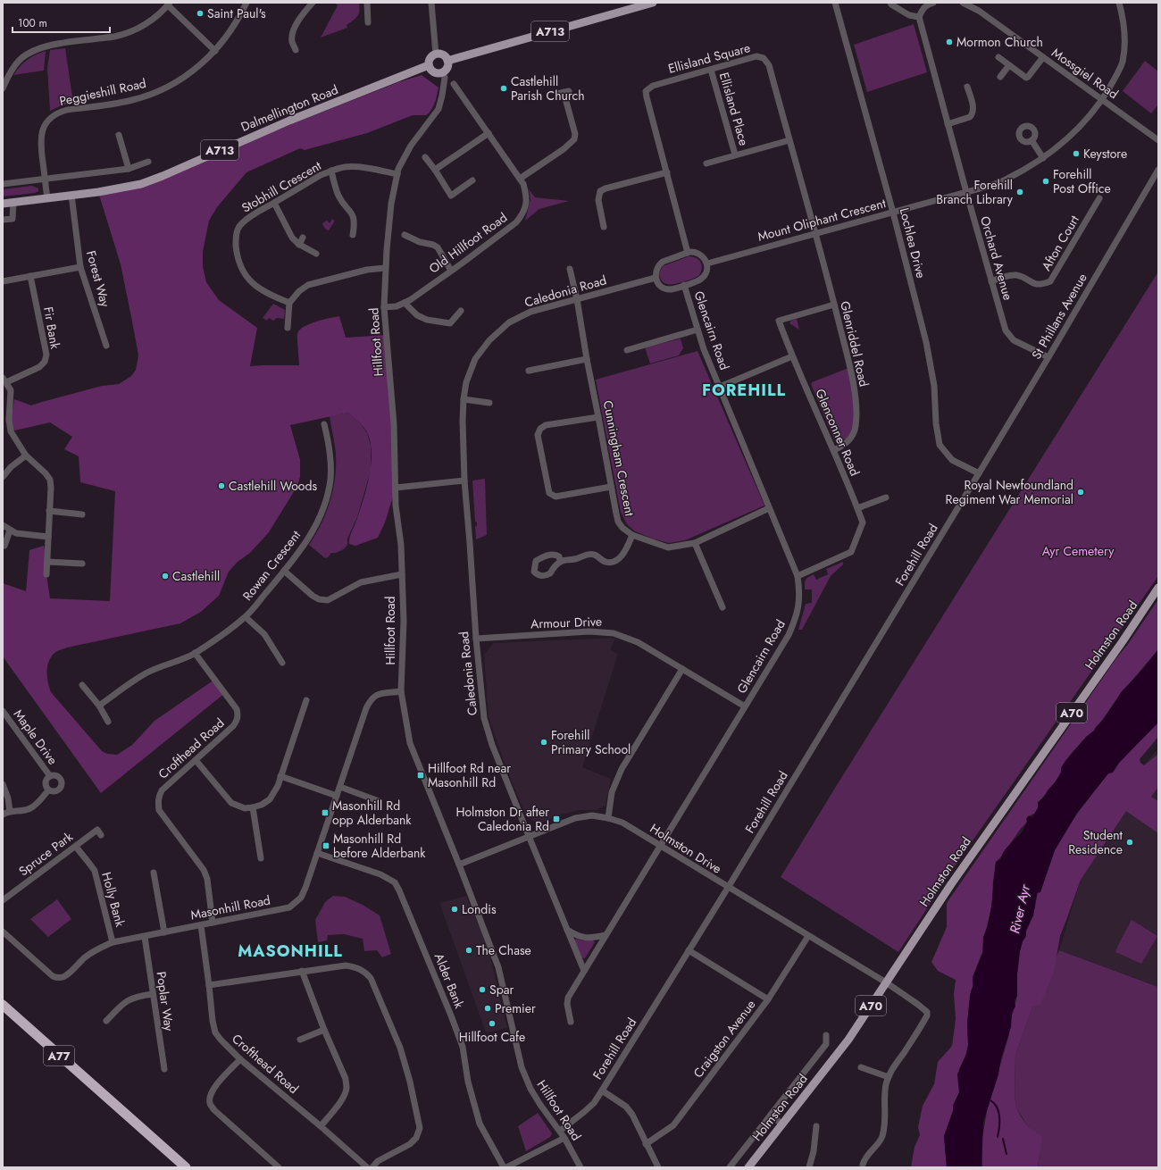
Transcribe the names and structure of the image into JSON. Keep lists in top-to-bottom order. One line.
{"streets":{"highway":["A77"],"main road":["A713","Dalmellington Road","Holmston Road","A70"],"street":["Ellisland Square","Mossgiel Road","Peggieshill Road","Ellisland Place","Stobhill Crescent","Mount Oliphant Crescent","Old Hillfoot Road","Lochlea Drive","Afton Court","Orchard Avenue","Forest Way","Caledonia Road","St Phillans Avenue","Fir Bank","Glencairn Road","Hillfoot Road","Glenriddel Road","Glenconner Road","Cunningham Crescent","Forehill Road","Rowan Crescent","Armour Drive","Maple Drive","Crofthead Road","Holmston Drive","Spruce Park","Holly Bank","Masonhill Road","Alder Bank","Poplar Way","Craigston Avenue"]},"crossings":[["A713","Dalmellington Road"],["A713","Hillfoot Road"],["Ellisland Square","Ellisland Place"],["Ellisland Square","Mount Oliphant Crescent"],["Ellisland Square","Caledonia Road"],["Ellisland Square","Glencairn Road"],["Ellisland Square","Glenriddel Road"],["Mossgiel Road","Mount Oliphant Crescent"],["Peggieshill Road","Dalmellington Road"],["Dalmellington Road","Forest Way"],["Dalmellington Road","Hillfoot Road"],["Stobhill Crescent","Hillfoot Road"],["Mount Oliphant Crescent","Lochlea Drive"],["Mount Oliphant Crescent","Orchard Avenue"],["Mount Oliphant Crescent","Caledonia Road"],["Mount Oliphant Crescent","Glencairn Road"],["Mount Oliphant Crescent","Glenriddel Road"],["Old Hillfoot Road","Hillfoot Road"],["Lochlea Drive","St Phillans Avenue"],["Lochlea Drive","Forehill Road"],["Afton Court","Orchard Avenue"],["Orchard Avenue","St Phillans Avenue"],["Caledonia Road","Glencairn Road"],["Caledonia Road","Cunningham Crescent"],["Caledonia Road","Armour Drive"],["Caledonia Road","Holmston Drive"],["St Phillans Avenue","Forehill Road"],["Glencairn Road","Glenconner Road"],["Glencairn Road","Cunningham Crescent"],["Glencairn Road","Armour Drive"],["Glencairn Road","Holmston Drive"],["Hillfoot Road","Forehill Road"],["Hillfoot Road","Holmston Drive"],["Hillfoot Road","Masonhill Road"],["Glenriddel Road","Glenconner Road"],["Forehill Road","Holmston Drive"],["Rowan Crescent","Crofthead Road"],["Holmston Road","Holmston Drive"],["Crofthead Road","Masonhill Road"],["Holmston Drive","Craigston Avenue"],["Spruce Park","Holly Bank"],["Holly Bank","Masonhill Road"],["Masonhill Road","Alder Bank"],["Masonhill Road","Poplar Way"]],"districts":["FOREHILL","MASONHILL"],"water":["River Ayr"],"parks":["Ayr Cemetery"],"places":{"other":["Saint Paul's","Mormon Church","Castlehill Parish Church","Keystore","Forehill Post Office","Forehill Branch Library","Castlehill Woods","Royal Newfoundland Regiment War Memorial","Castlehill","Forehill Primary School","Student Residence","Londis","The Chase","Spar","Premier","Hillfoot Cafe"],"transit":["Hillfoot Rd near Masonhill Rd","Masonhill Rd opp Alderbank","Holmston Dr after Caledonia Rd","Masonhill Rd before Alderbank"]},"scale_bar":"100 m"}
